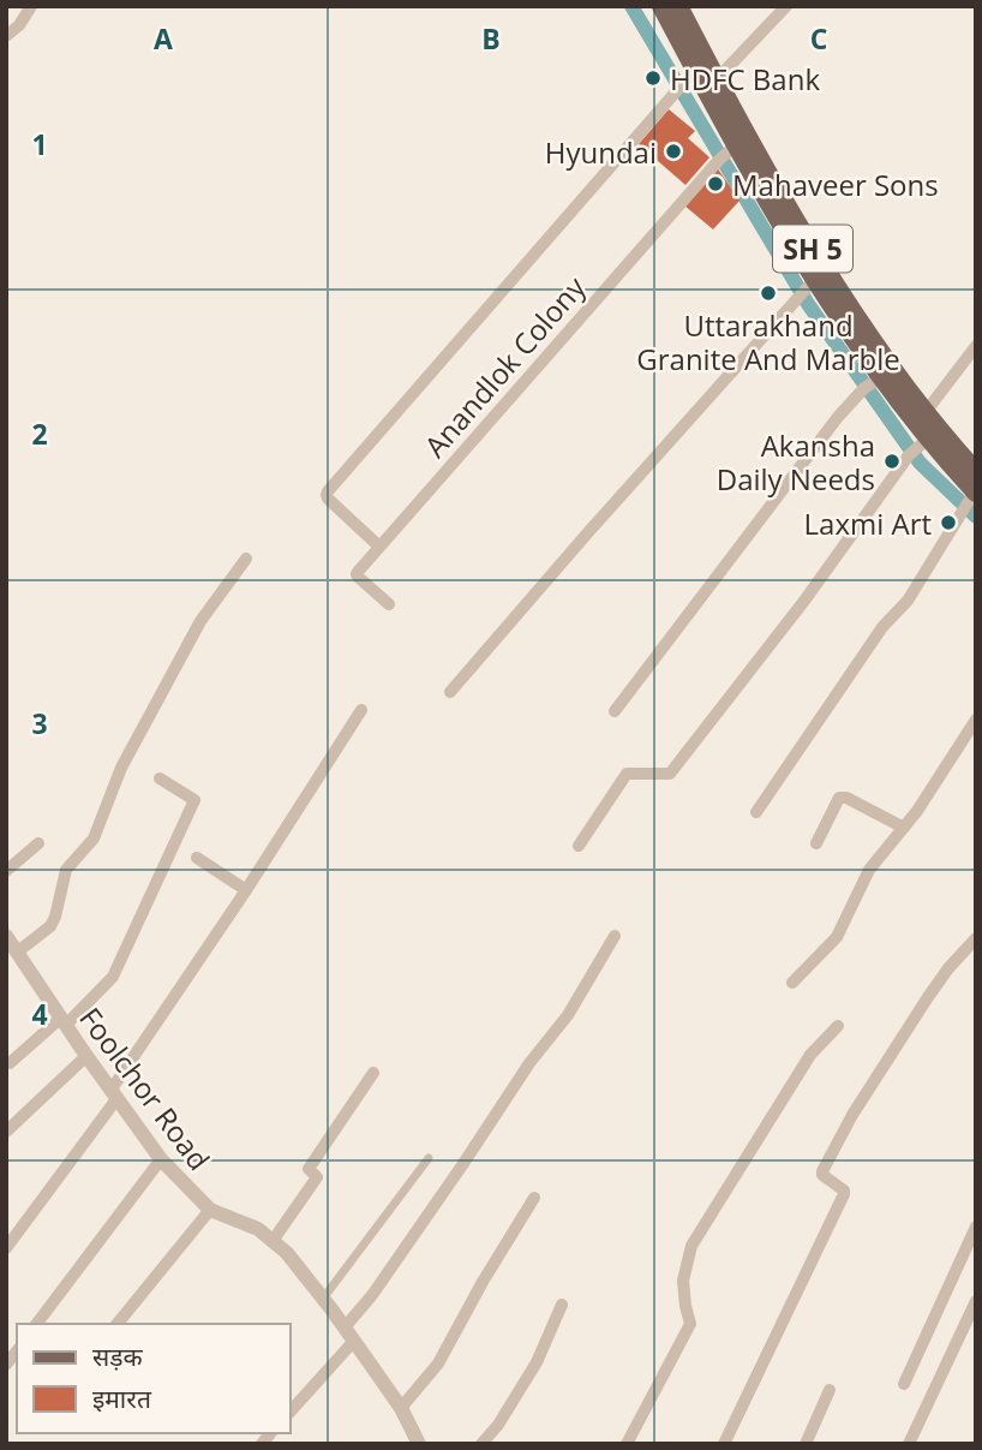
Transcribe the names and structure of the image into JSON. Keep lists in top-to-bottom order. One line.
{"streets":{"main road":["SH 5"],"street":["Anandlok Colony","Foolchor Road"]},"places":["HDFC Bank","Hyundai","Mahaveer Sons","Uttarakhand Granite And Marble","Akansha Daily Needs","Laxmi Art"],"legend":["सड़क","इमारत"],"grid":{"columns":["A","B","C"],"rows":["1","2","3","4"]}}
